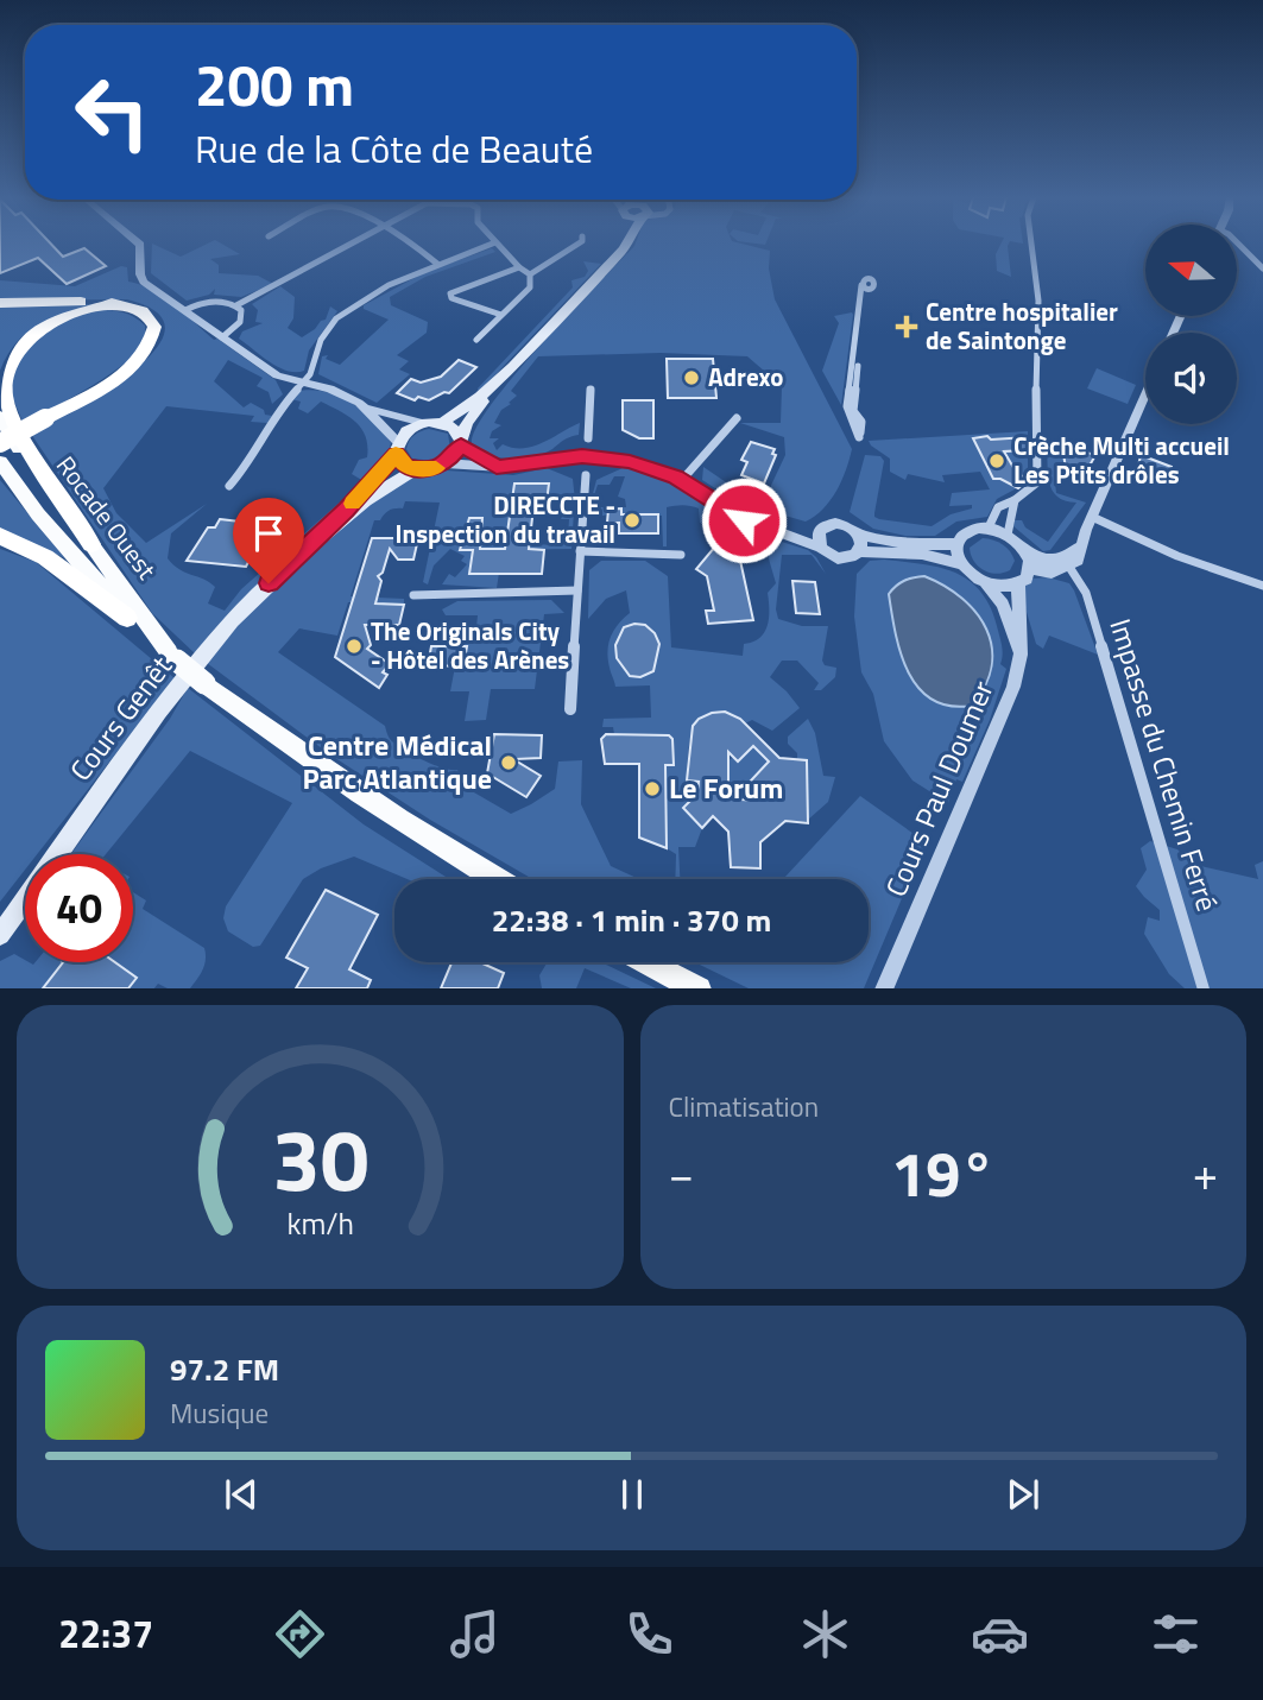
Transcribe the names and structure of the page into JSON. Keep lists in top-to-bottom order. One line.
{"streets":{"main road":["Rocade Ouest","Cours Genêt"],"street":["Impasse du Chemin Ferré","Cours Paul Doumer"]},"places":{"health":["Centre hospitalier de Saintonge"],"other":["Adrexo","Crèche Multi accueil Les Ptits drôles","DIRECCTE - Inspection du travail","The Originals City - Hôtel des Arènes","Centre Médical Parc Atlantique","Le Forum"]},"north":"left","page":{"turn":["200 m","Rue de la Côte de Beauté"],"limit":"40","trip":"22:38 · 1 min · 370 m","tile":"Climatisation","heat":["−","19°","+"],"song":["97.2 FM","Musique"],"tabs":"22:37","gauge":["30","km/h"]}}
